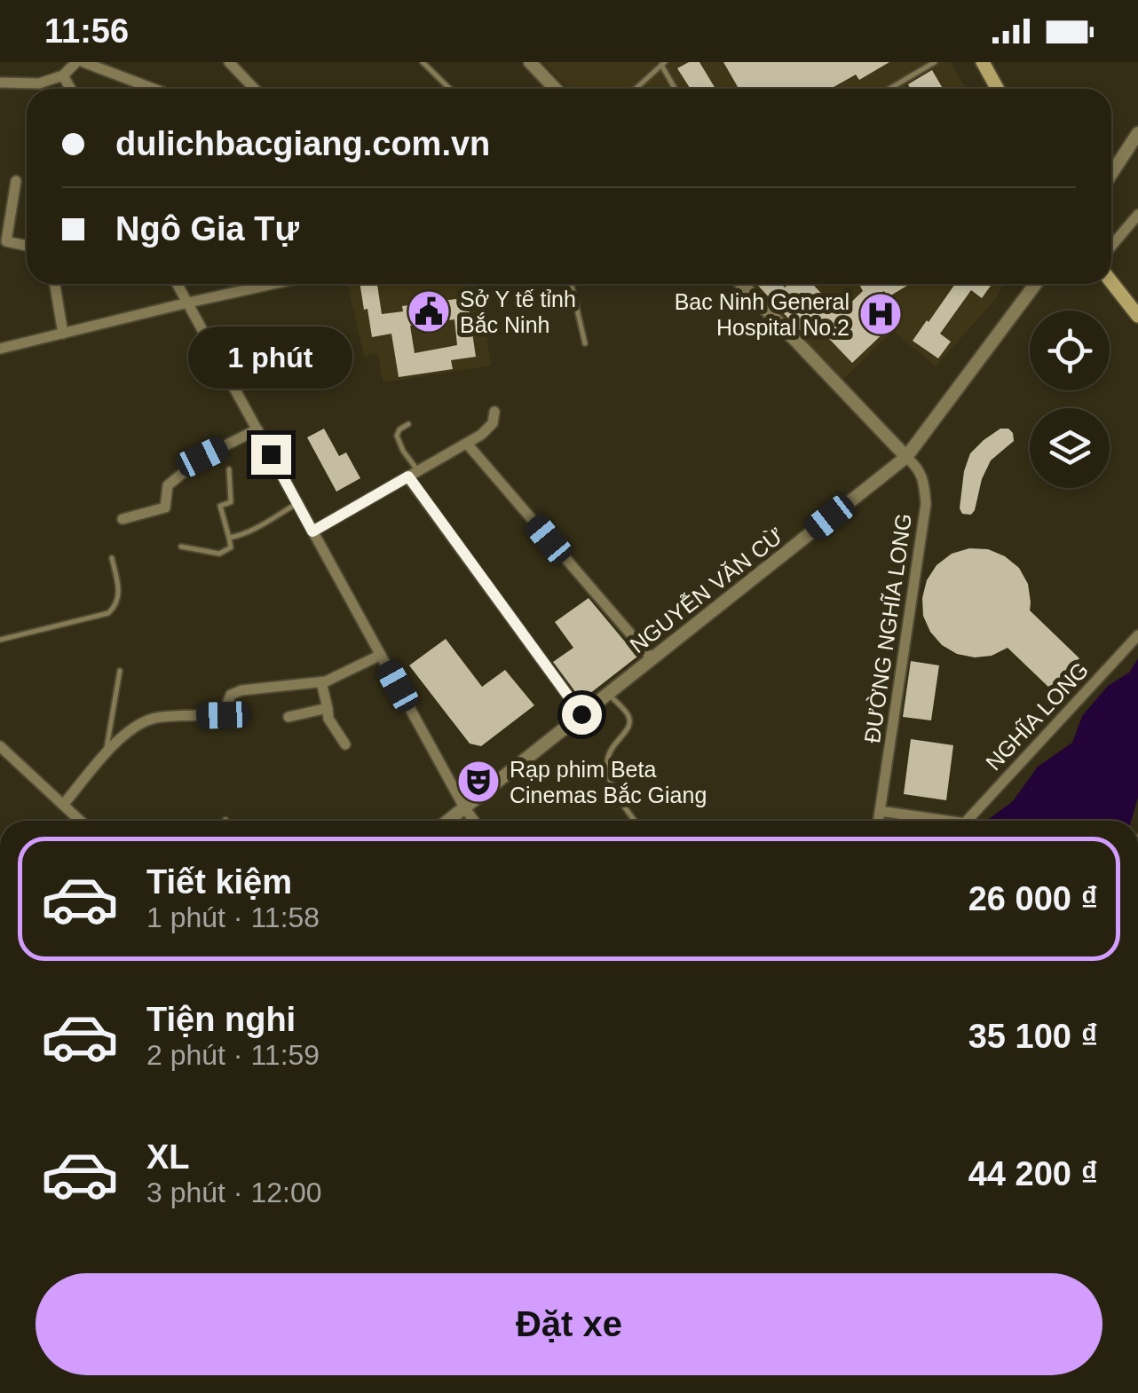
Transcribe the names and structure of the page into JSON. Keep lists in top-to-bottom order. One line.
{"streets":{"street":["NGUYỄN VĂN CỪ","ĐƯỜNG NGHĨA LONG","NGHĨA LONG"]},"crossings":[["NGUYỄN VĂN CỪ","ĐƯỜNG NGHĨA LONG"]],"places":{"public building":["Sở Y tế tỉnh Bắc Ninh"],"hospital":["Bac Ninh General Hospital No.2"],"theatre":["Rạp phim Beta Cinemas Bắc Giang"]},"page":{"status":"11:56","banner":["dulichbacgiang.com.vn","Ngô Gia Tự"],"bubble":"1 phút","list":[{"name":"Tiết kiệm","note":"1 phút · 11:58","value":"26 000 ₫"},{"name":"Tiện nghi","note":"2 phút · 11:59","value":"35 100 ₫"},{"name":"XL","note":"3 phút · 12:00","value":"44 200 ₫"}],"buttons":"Đặt xe"}}
